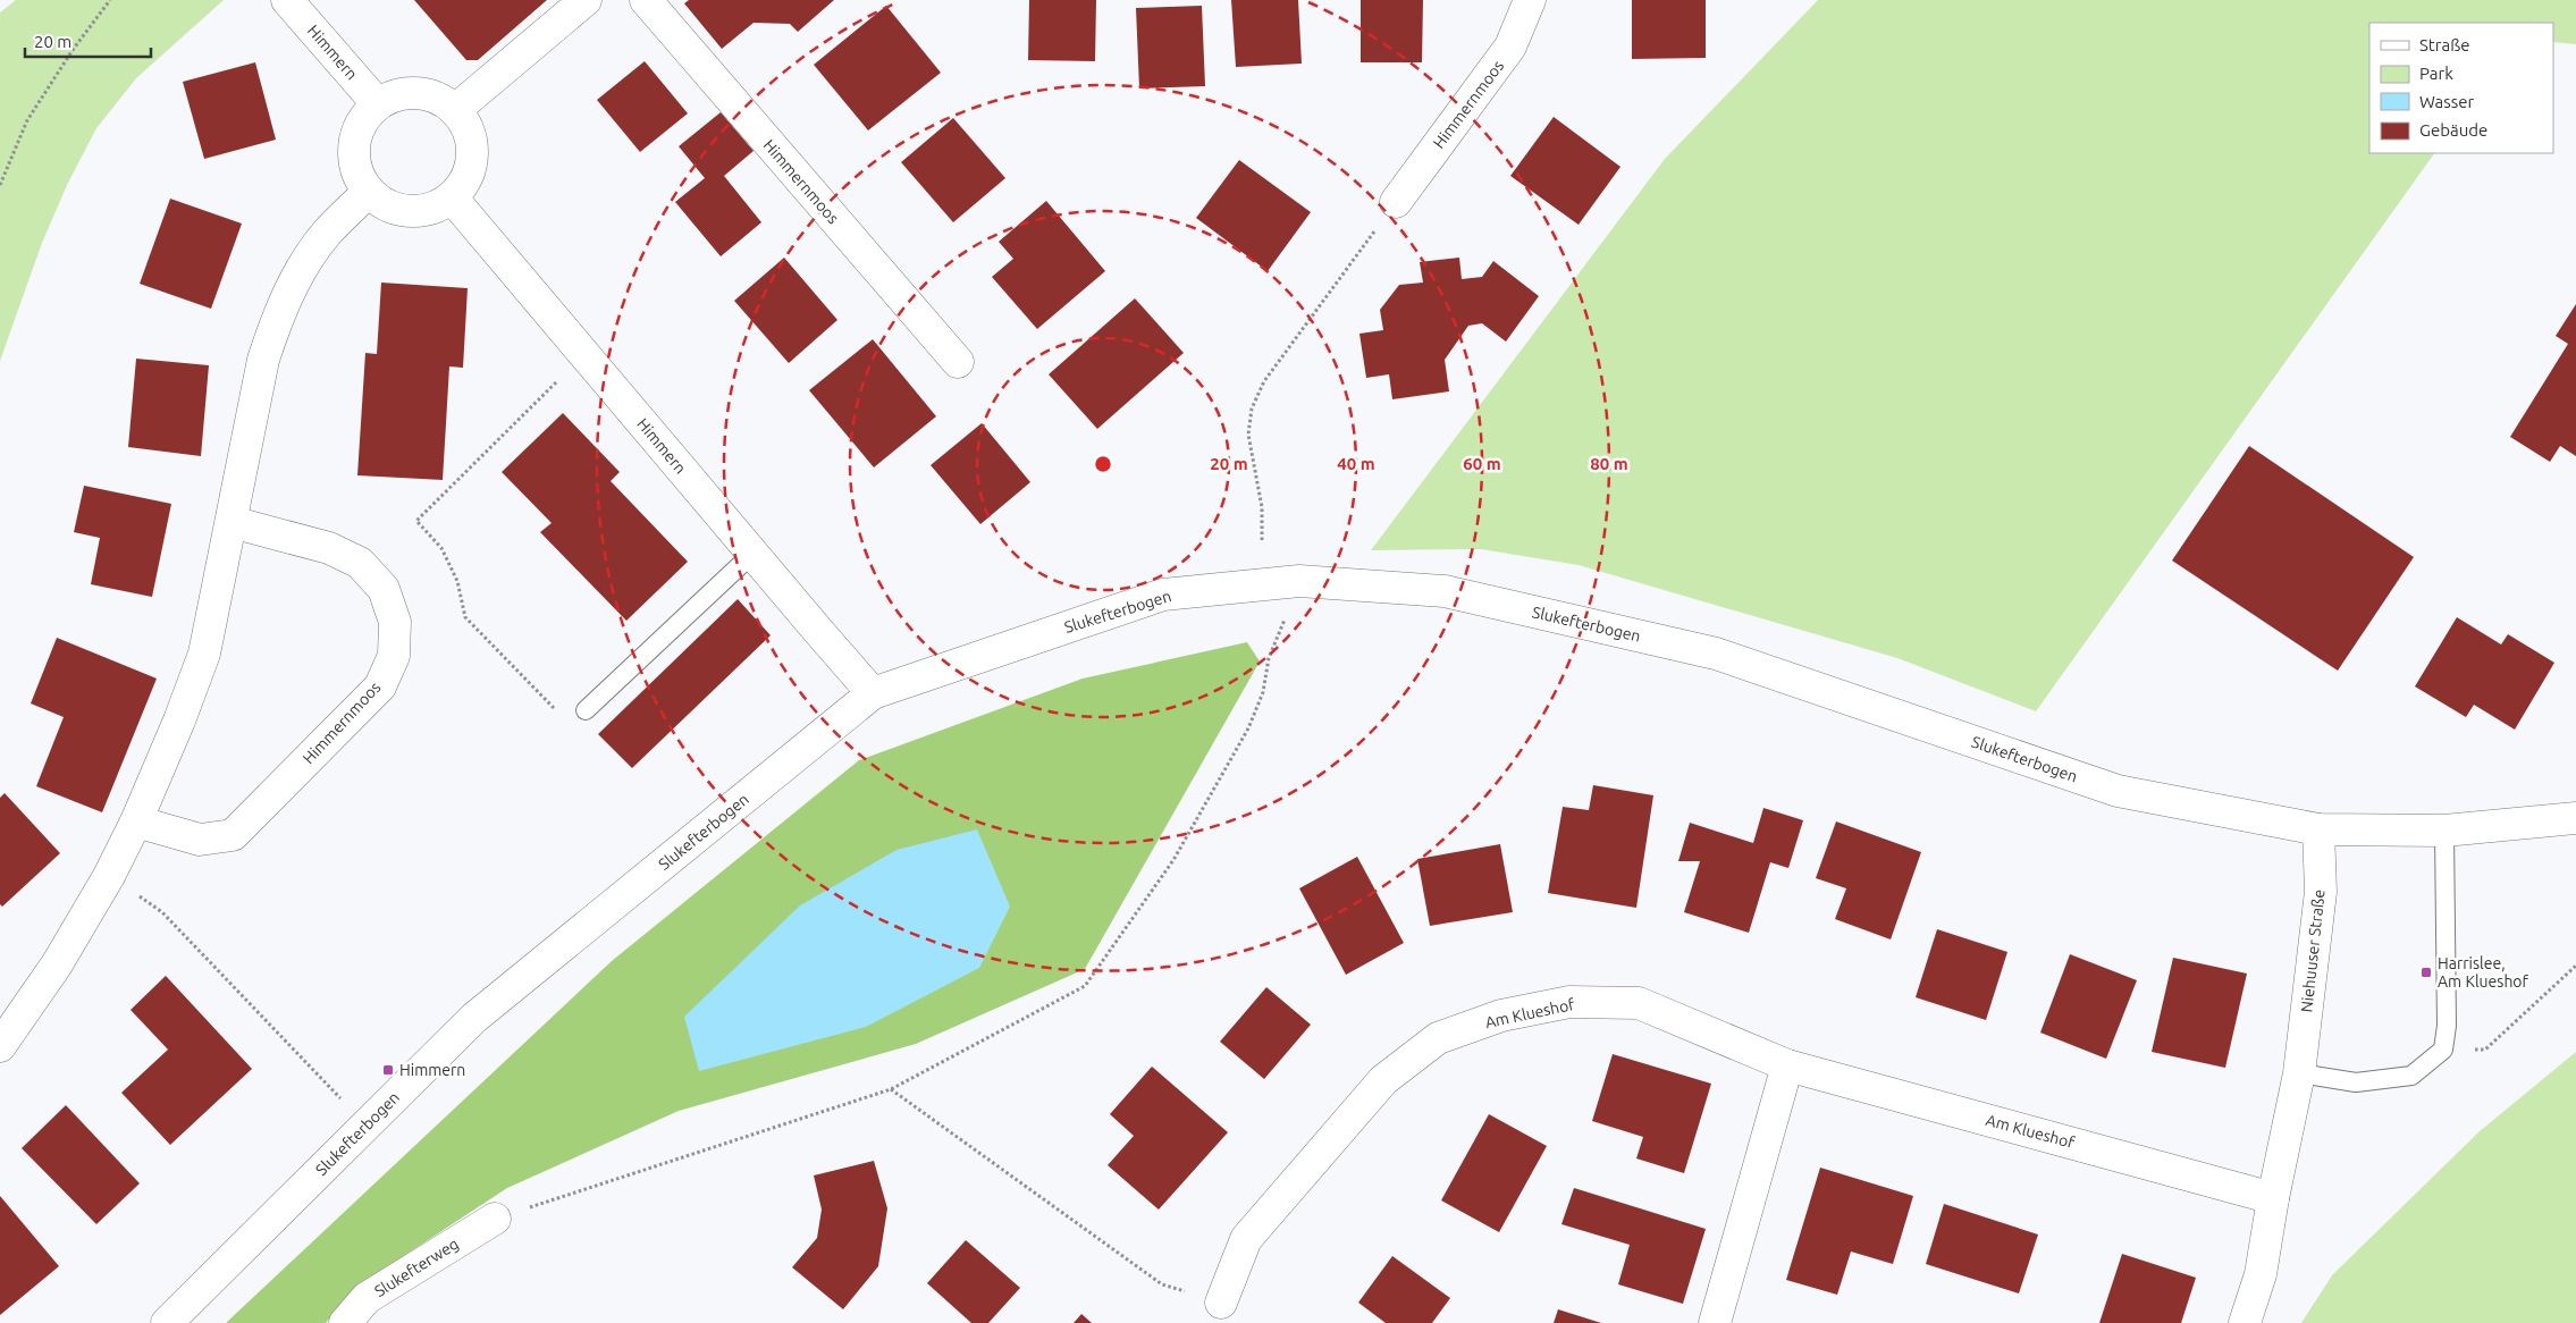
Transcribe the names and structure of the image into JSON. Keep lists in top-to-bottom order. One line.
{"streets":{"street":["Himmern","Himmernmoos","Slukefterbogen","Niehuuser Straße","Am Klueshof","Slukefterweg"]},"crossings":[["Himmern","Slukefterbogen"],["Slukefterbogen","Niehuuser Straße"],["Niehuuser Straße","Am Klueshof"]],"places":{"transit":["Harrislee, Am Klueshof","Himmern"]},"legend":["Straße","Park","Wasser","Gebäude"],"scale_bar":"20 m","rings":["20 m","40 m","60 m","80 m"]}
